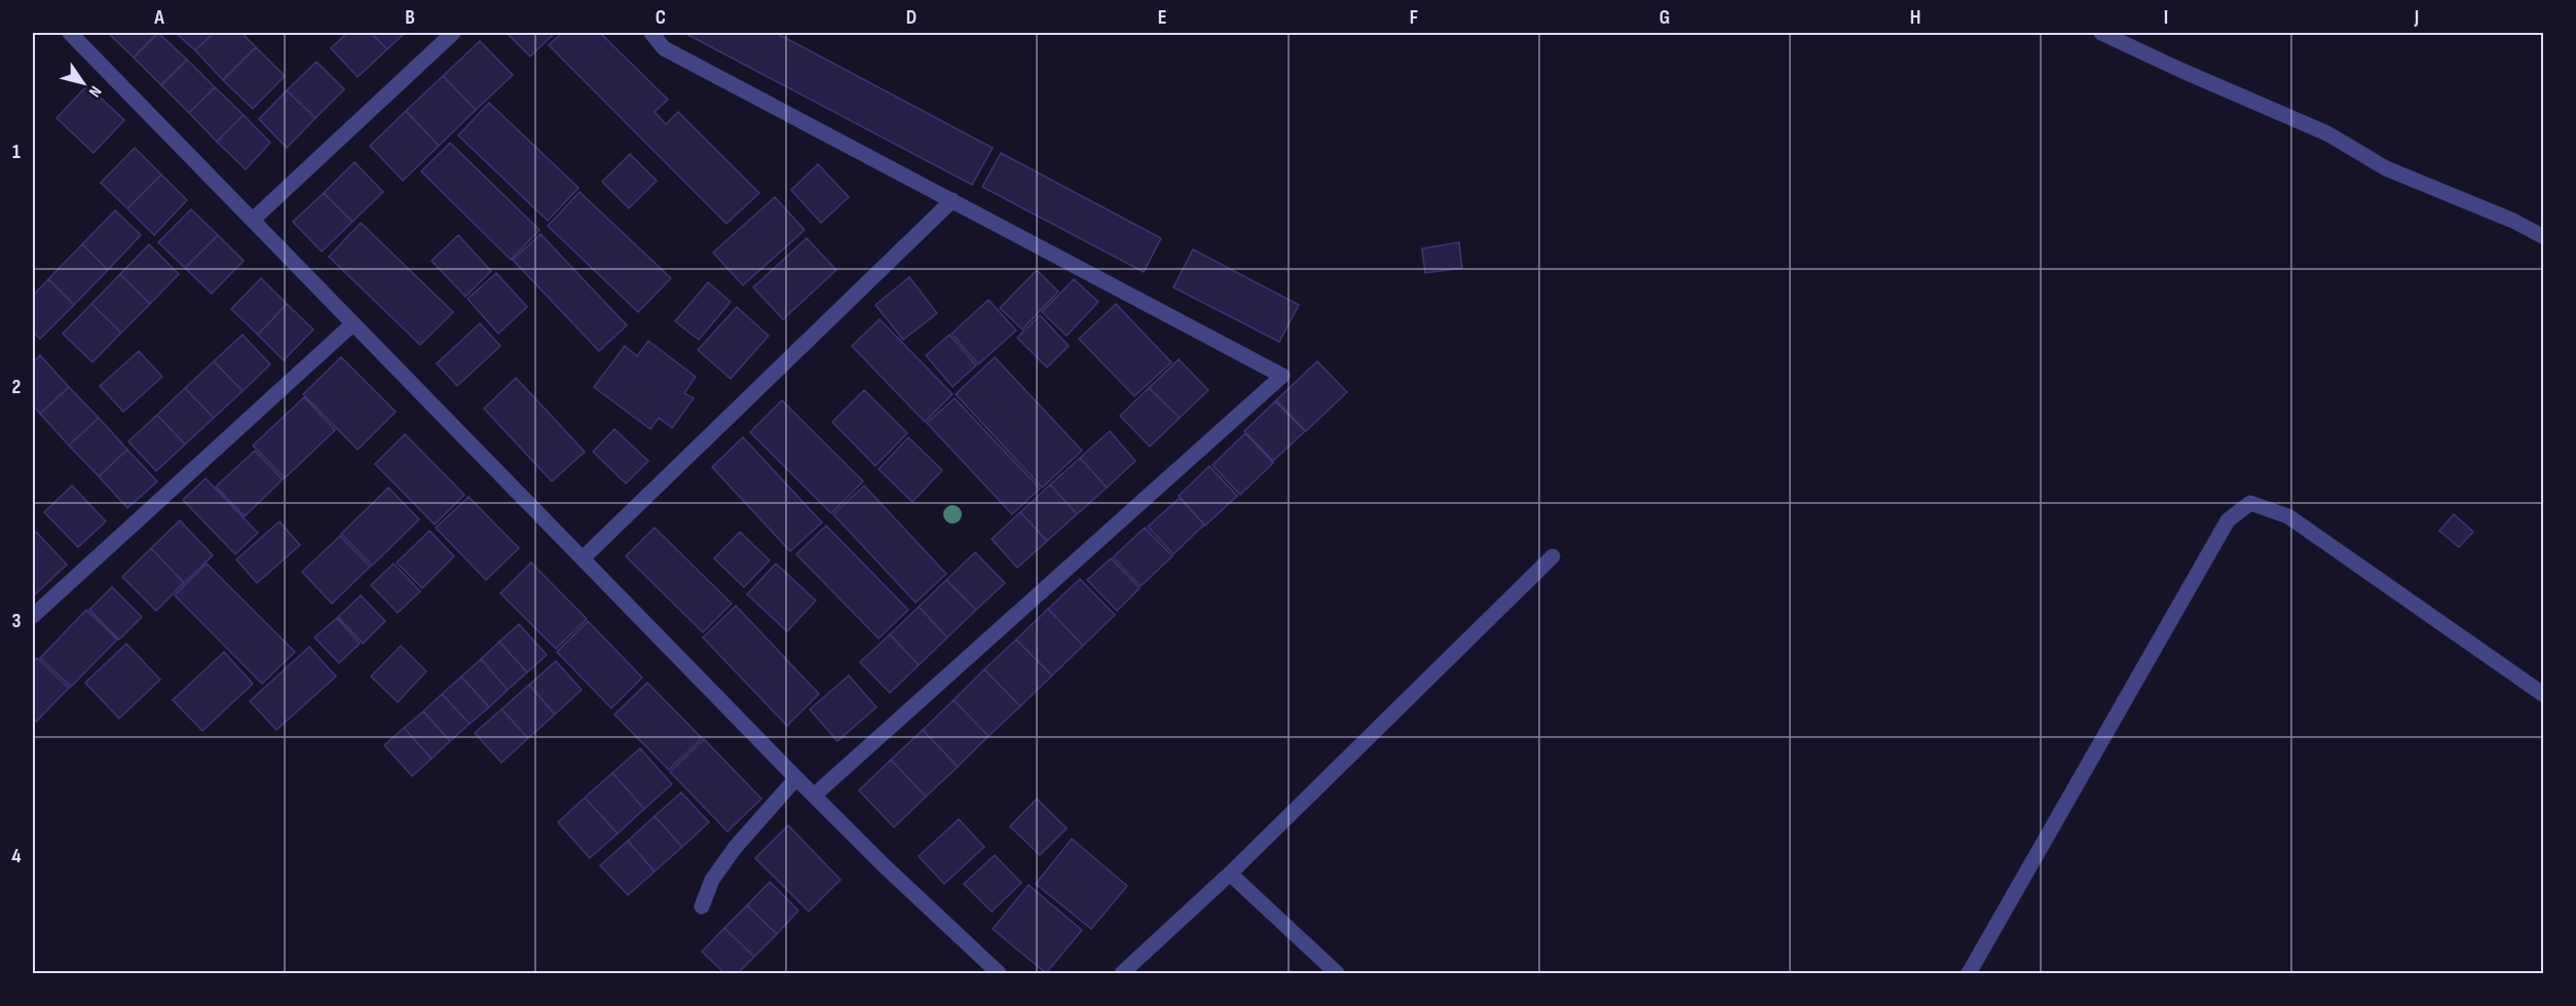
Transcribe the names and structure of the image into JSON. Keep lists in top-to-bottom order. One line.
{"north":"bottom right","grid":{"columns":["A","B","C","D","E","F","G","H","I","J"],"rows":["1","2","3","4"]}}
